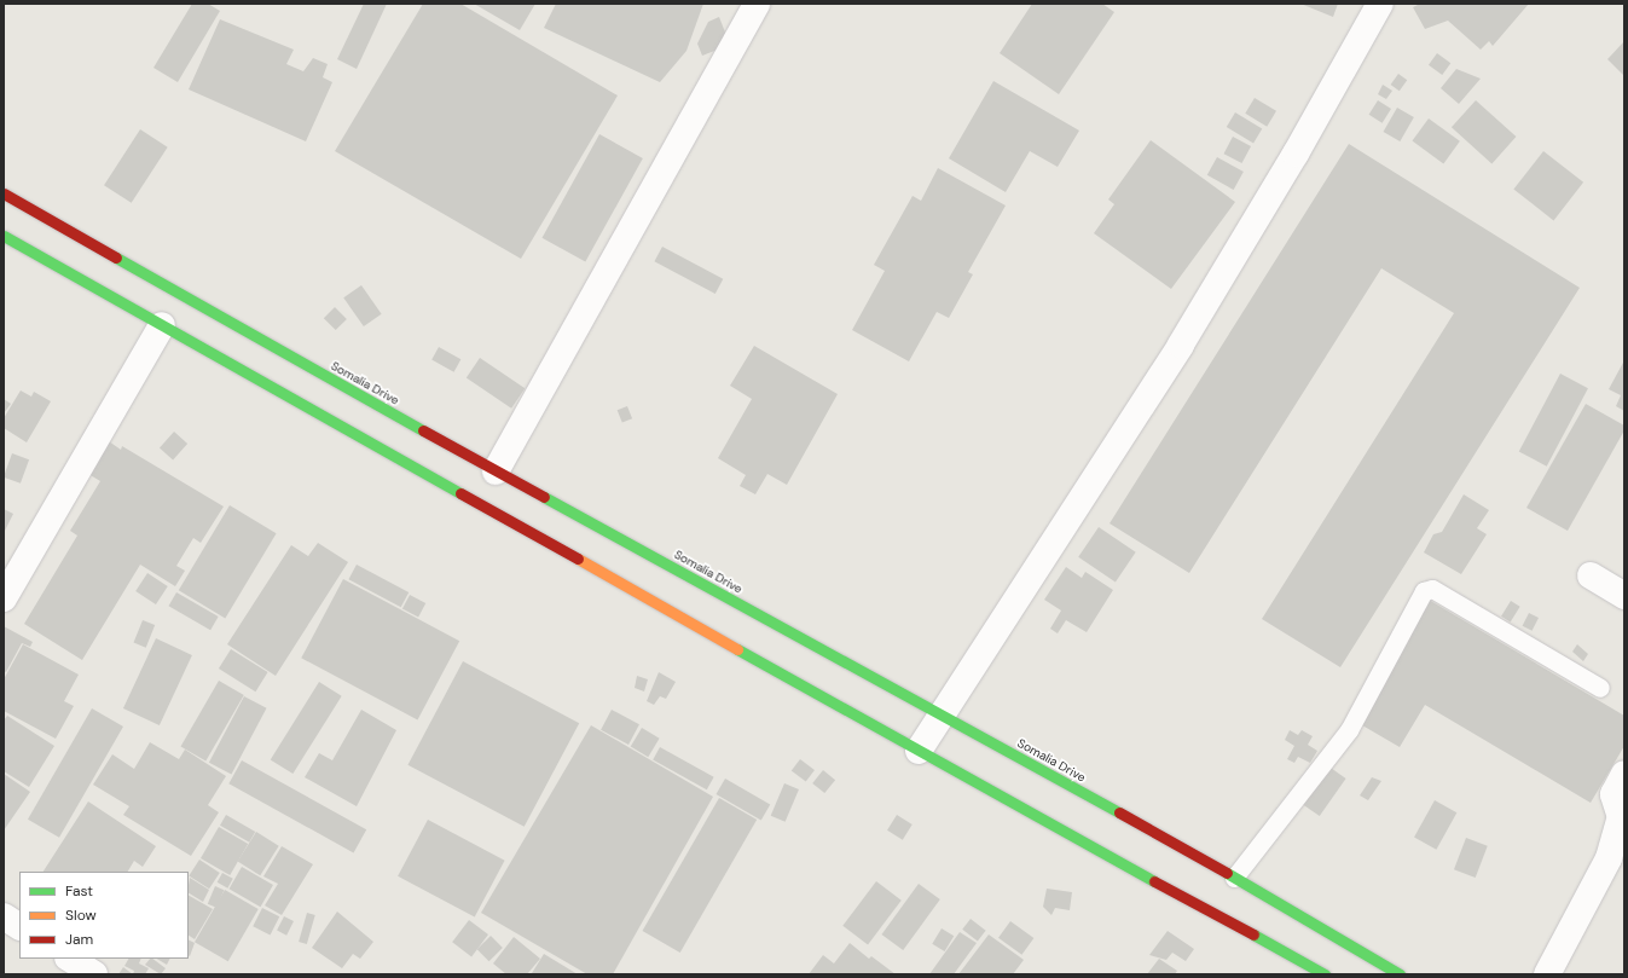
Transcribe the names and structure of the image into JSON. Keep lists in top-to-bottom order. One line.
{"streets":{"main road":["Somalia Drive"]},"legend":["Fast","Slow","Jam"]}
